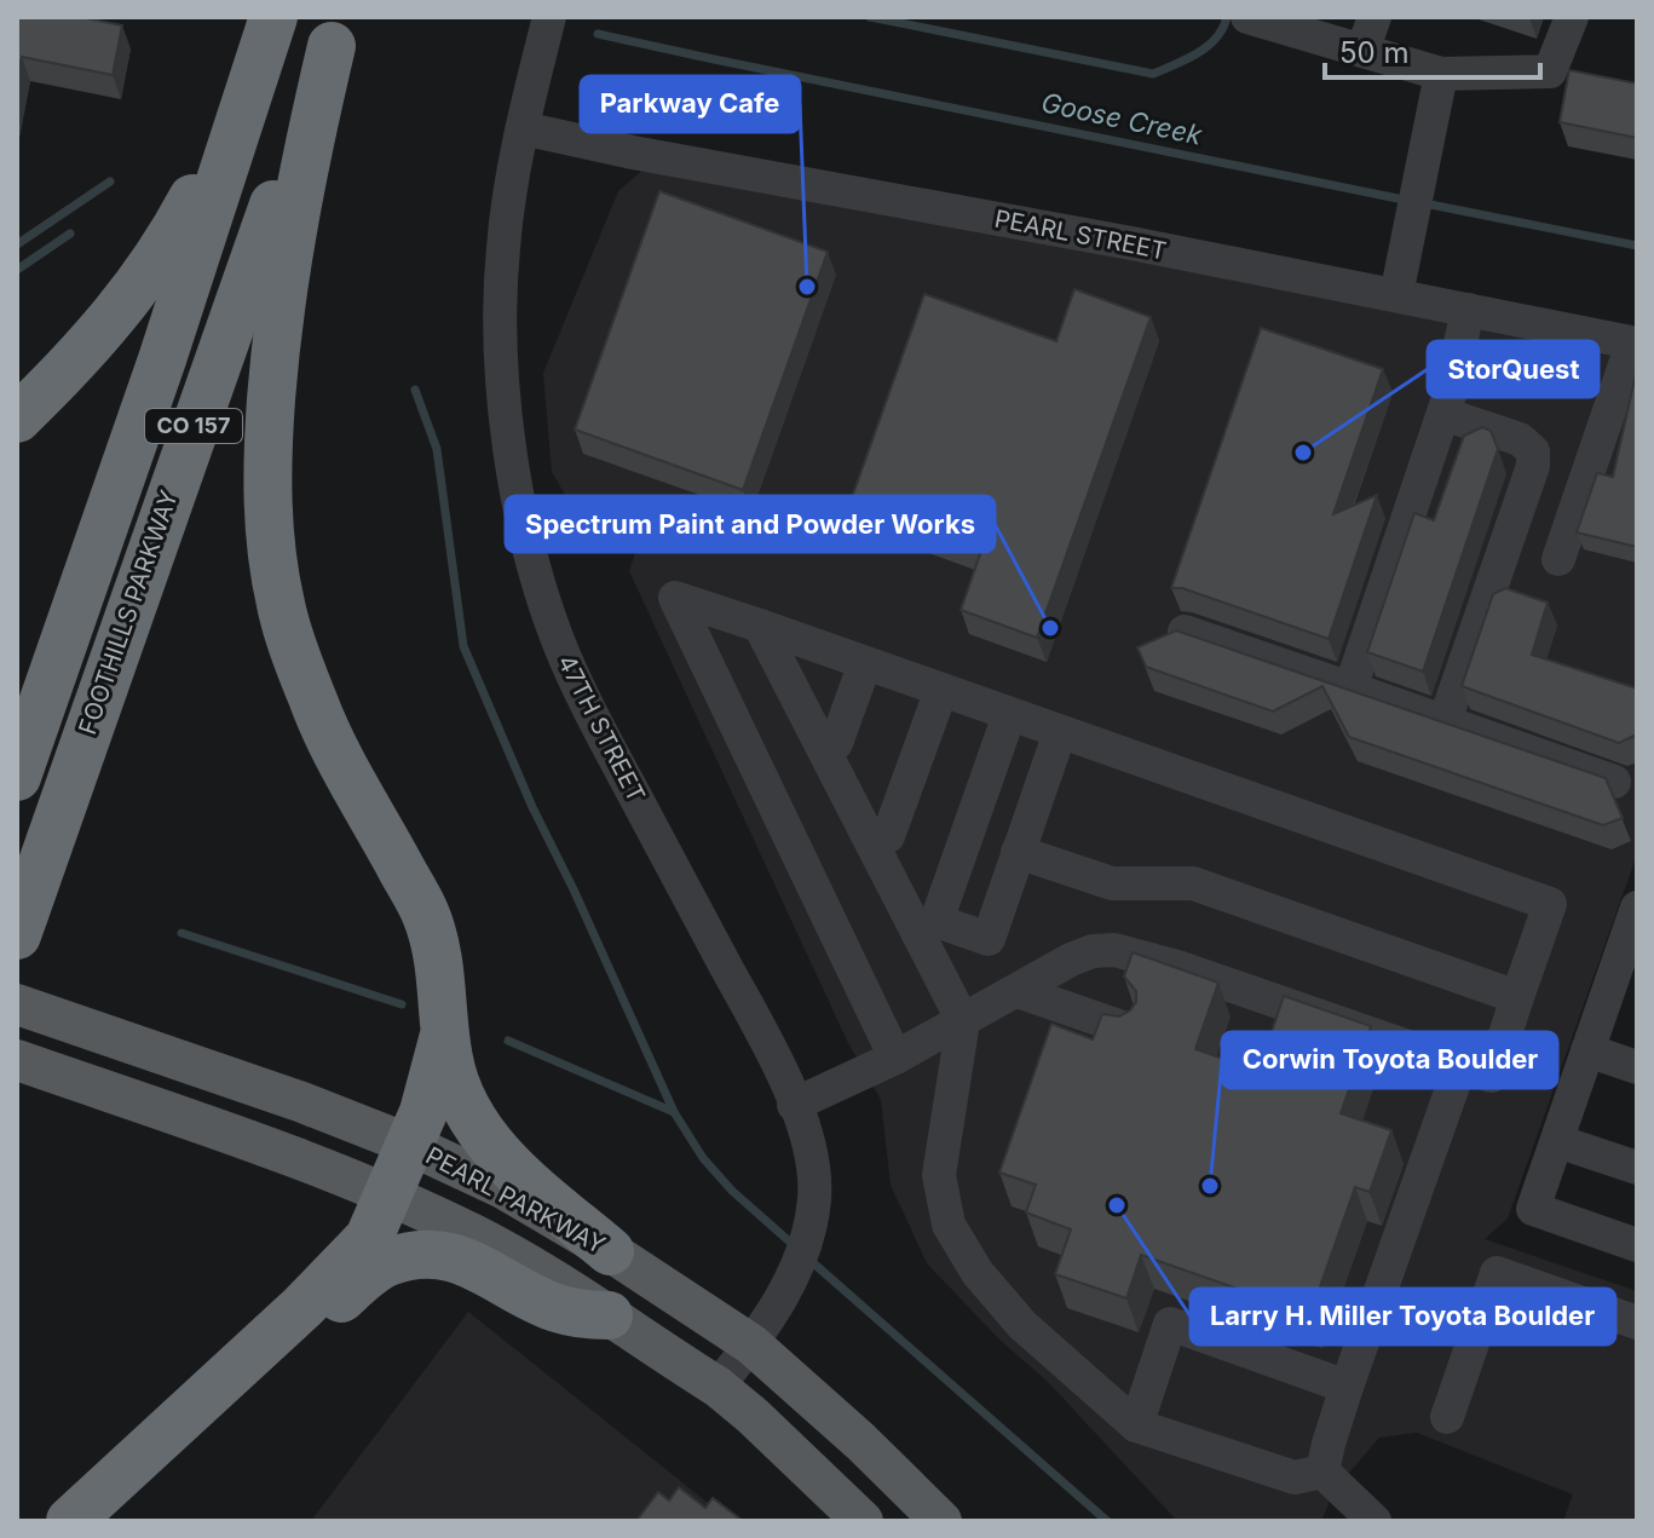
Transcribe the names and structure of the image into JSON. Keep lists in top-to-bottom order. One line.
{"streets":{"highway":["CO 157","FOOTHILLS PARKWAY"],"main road":["PEARL PARKWAY"],"street":["PEARL STREET","47TH STREET"]},"crossings":[["PEARL STREET","47TH STREET"],["47TH STREET","PEARL PARKWAY"]],"water":["Goose Creek"],"places":["Parkway Cafe","StorQuest","Spectrum Paint and Powder Works","Corwin Toyota Boulder","Larry H. Miller Toyota Boulder"],"scale_bar":"50 m"}
